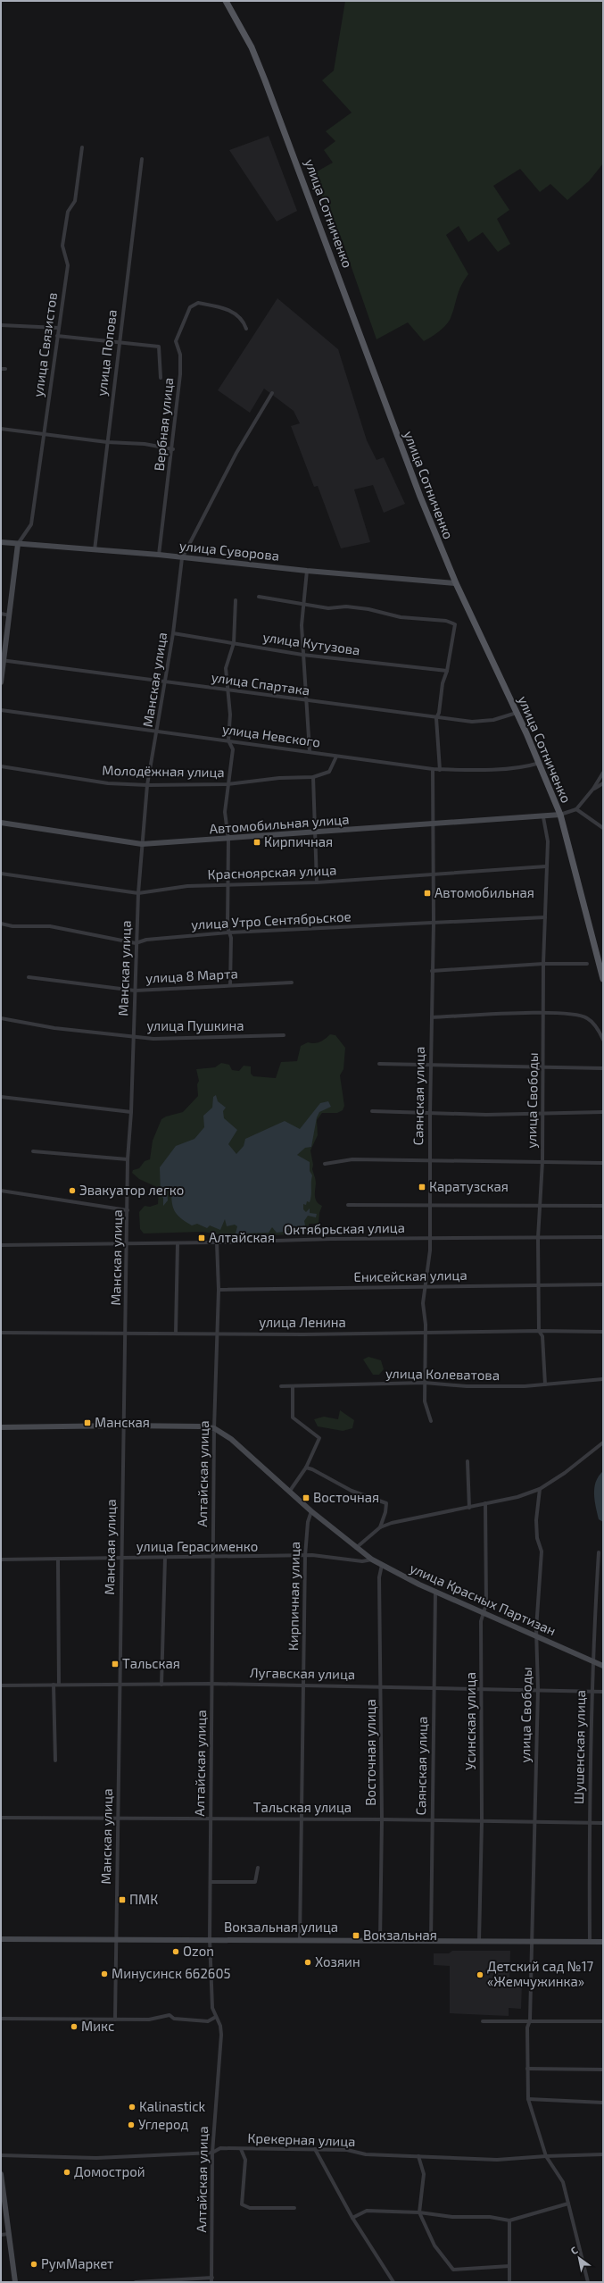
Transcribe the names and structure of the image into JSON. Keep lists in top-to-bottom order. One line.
{"streets":{"main road":["улица Сотниченко"],"street":["улица Связистов","улица Попова","Вербная улица","улица Суворова","улица Кутузова","Манская улица","улица Спартака","улица Невского","Молодёжная улица","Автомобильная улица","Красноярская улица","улица Утро Сентябрьское","улица 8 Марта","улица Пушкина","Саянская улица","улица Свободы","Октябрьская улица","Енисейская улица","улица Ленина","улица Колеватова","Алтайская улица","улица Герасименко","Кирпичная улица","улица Красных Партизан","Лугавская улица","Усинская улица","Шушенская улица","Восточная улица","Тальская улица","Вокзальная улица","Крекерная улица"]},"crossings":[["улица Сотниченко","улица Суворова"],["улица Сотниченко","улица Спартака"],["улица Сотниченко","улица Невского"],["улица Сотниченко","Автомобильная улица"],["улица Связистов","улица Суворова"],["улица Попова","улица Суворова"],["Вербная улица","улица Суворова"],["улица Суворова","Манская улица"],["улица Кутузова","Манская улица"],["Манская улица","улица Спартака"],["Манская улица","улица Невского"],["Манская улица","Молодёжная улица"],["Манская улица","Автомобильная улица"],["Манская улица","Красноярская улица"],["Манская улица","улица Утро Сентябрьское"],["Манская улица","улица 8 Марта"],["Манская улица","улица Пушкина"],["Манская улица","Октябрьская улица"],["Манская улица","улица Ленина"],["Манская улица","улица Герасименко"],["Манская улица","улица Красных Партизан"],["Манская улица","Лугавская улица"],["Манская улица","Тальская улица"],["Манская улица","Вокзальная улица"],["улица Невского","Молодёжная улица"],["улица Невского","Саянская улица"],["Автомобильная улица","Саянская улица"],["Автомобильная улица","улица Свободы"],["Красноярская улица","Саянская улица"],["Красноярская улица","улица Свободы"],["улица Утро Сентябрьское","Саянская улица"],["улица Утро Сентябрьское","улица Свободы"],["Саянская улица","Октябрьская улица"],["Саянская улица","Енисейская улица"],["Саянская улица","улица Ленина"],["Саянская улица","улица Колеватова"],["Саянская улица","улица Красных Партизан"],["Саянская улица","Лугавская улица"],["Саянская улица","Тальская улица"],["Саянская улица","Вокзальная улица"],["улица Свободы","Октябрьская улица"],["улица Свободы","Енисейская улица"],["улица Свободы","улица Ленина"],["улица Свободы","улица Колеватова"],["улица Свободы","улица Красных Партизан"],["улица Свободы","Лугавская улица"],["улица Свободы","Тальская улица"],["улица Свободы","Вокзальная улица"],["улица Свободы","Крекерная улица"],["Октябрьская улица","Алтайская улица"],["Енисейская улица","Алтайская улица"],["улица Ленина","Алтайская улица"],["Алтайская улица","улица Герасименко"],["Алтайская улица","улица Красных Партизан"],["Алтайская улица","Лугавская улица"],["Алтайская улица","Тальская улица"],["Алтайская улица","Вокзальная улица"],["Алтайская улица","Крекерная улица"],["улица Герасименко","Кирпичная улица"],["улица Герасименко","улица Красных Партизан"],["Кирпичная улица","улица Красных Партизан"],["Кирпичная улица","Лугавская улица"],["Кирпичная улица","Тальская улица"],["Кирпичная улица","Вокзальная улица"],["улица Красных Партизан","Усинская улица"],["улица Красных Партизан","Шушенская улица"],["улица Красных Партизан","Восточная улица"],["Лугавская улица","Усинская улица"],["Лугавская улица","Шушенская улица"],["Лугавская улица","Восточная улица"],["Усинская улица","Тальская улица"],["Усинская улица","Вокзальная улица"],["Шушенская улица","Тальская улица"],["Шушенская улица","Вокзальная улица"],["Восточная улица","Тальская улица"],["Восточная улица","Вокзальная улица"]],"places":{"transit":["Кирпичная","Автомобильная","Каратузская","Алтайская","Манская","Восточная","Тальская","ПМК","Вокзальная"],"other":["Эвакуатор легко","Ozon","Хозяин","Минусинск 662605","Детский сад №17 «Жемчужинка»","Микс","Kalinastick","Углерод","Домострой","РумМаркет"]},"north":"top left"}
